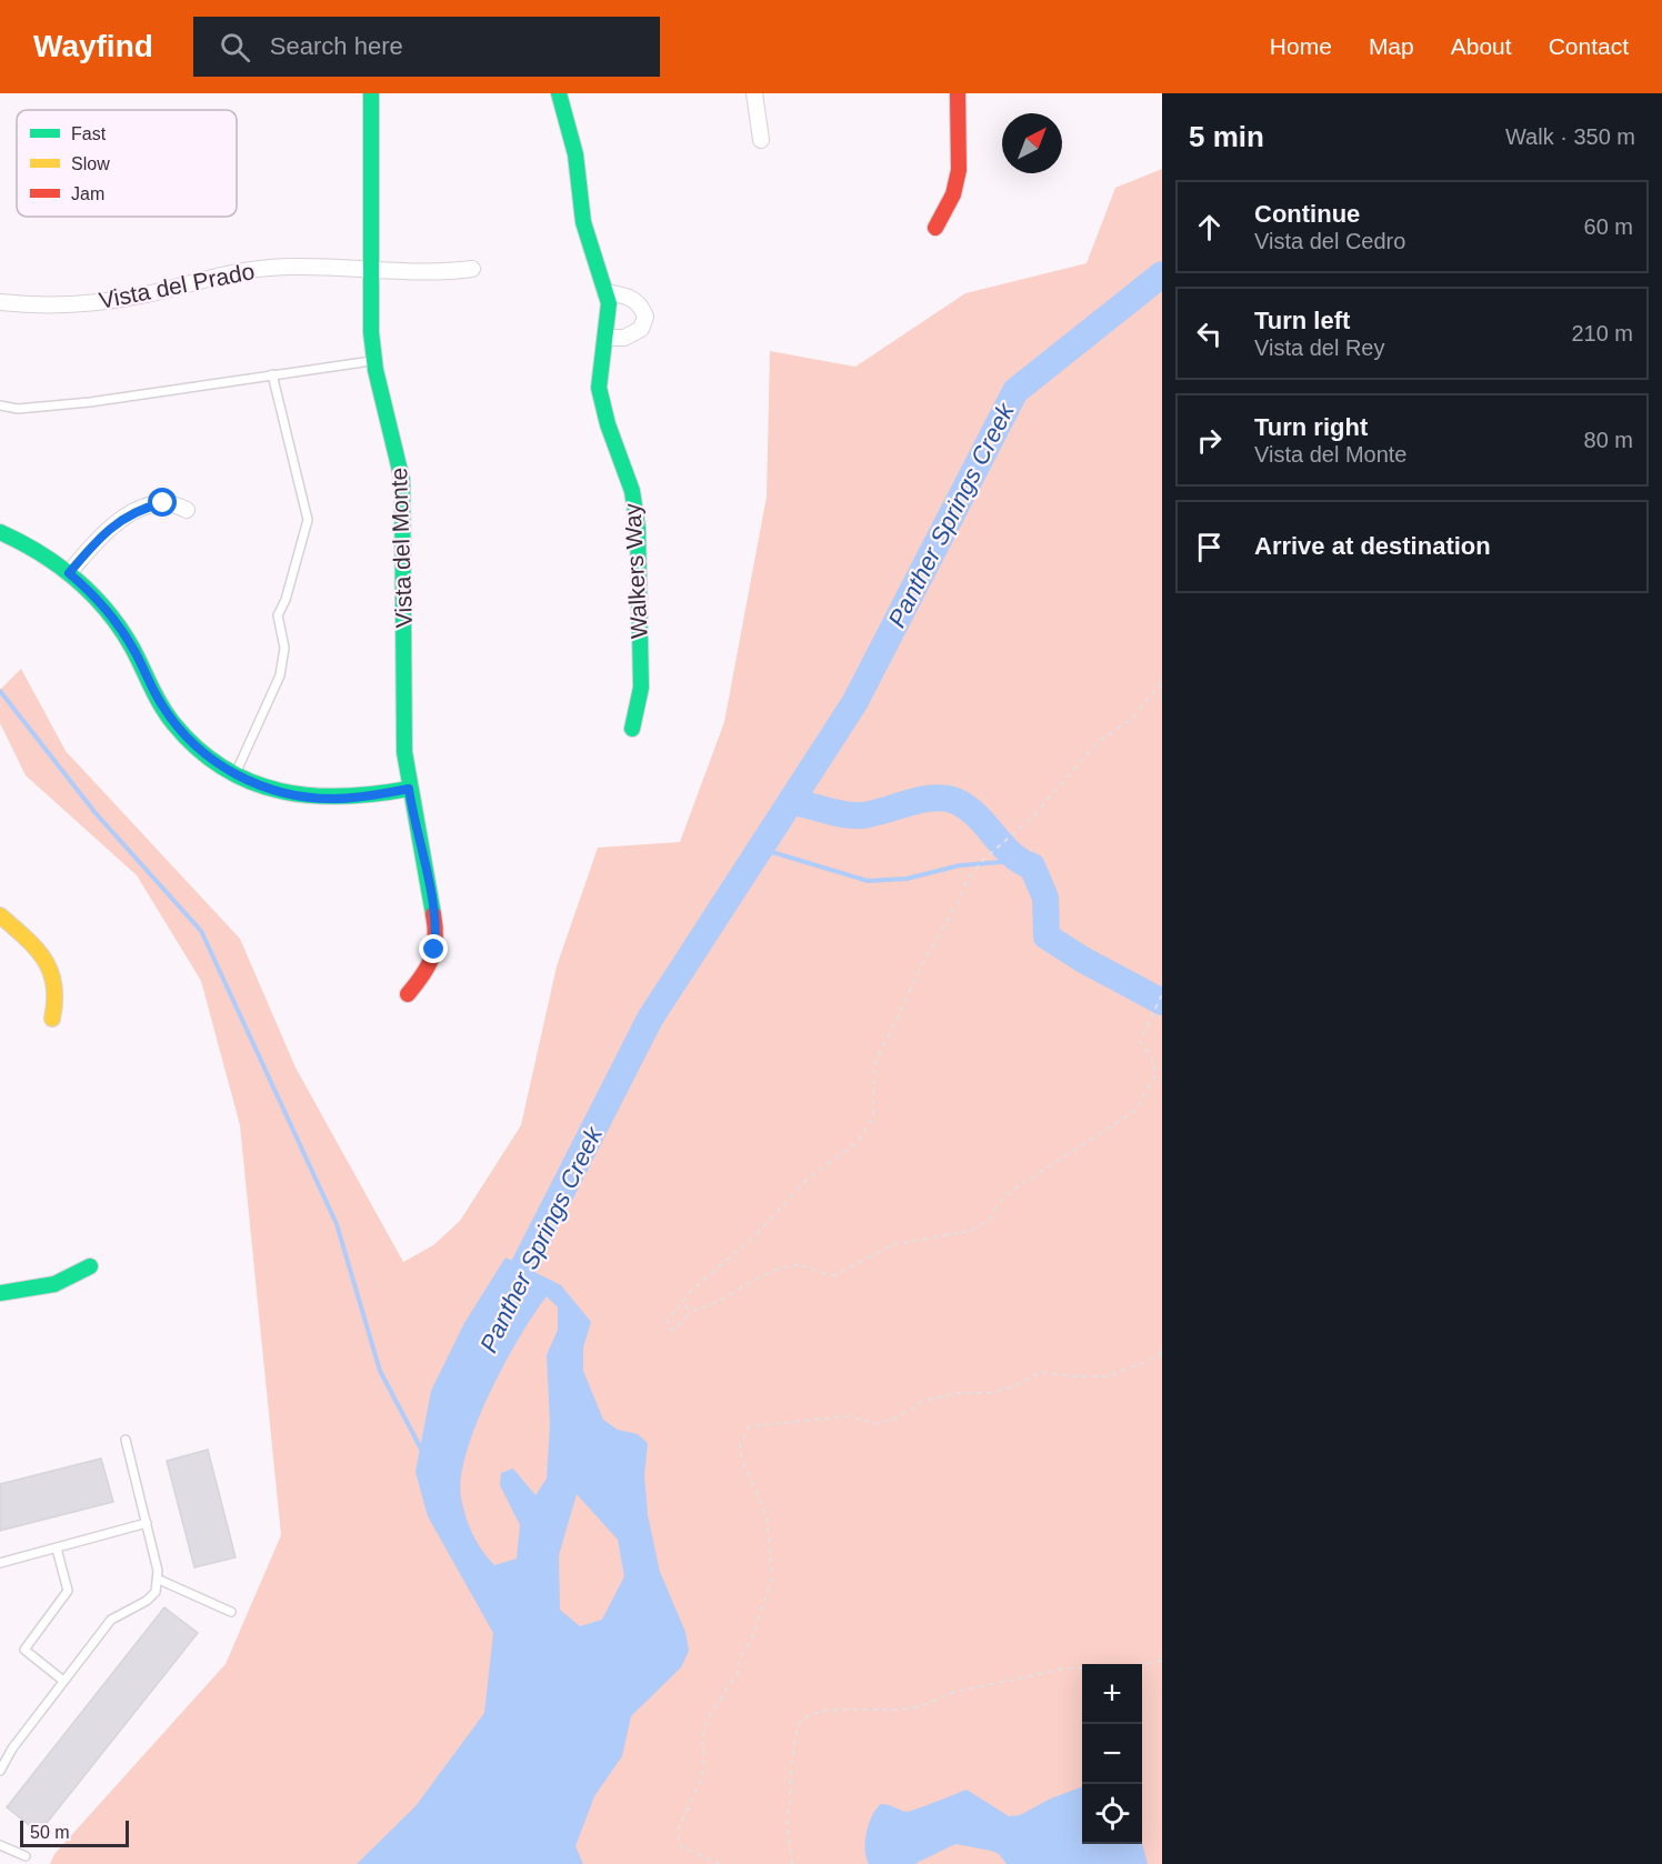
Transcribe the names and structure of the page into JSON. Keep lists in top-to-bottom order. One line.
{"streets":{"street":["Vista del Prado","Vista del Monte","Walkers Way"]},"crossings":[["Vista del Prado","Vista del Monte"]],"water":["Panther Springs Creek"],"legend":["Fast","Slow","Jam"],"scale_bar":"50 m","north":"top right","page":{"header":"Wayfind","search":"Search here","nav":["Home","Map","About","Contact"],"heading":["5 min","Walk · 350 m"],"list":[["Continue","Vista del Cedro","60 m"],["Turn left","Vista del Rey","210 m"],["Turn right","Vista del Monte","80 m"],"Arrive at destination"],"map_buttons":["+","−"],"scale":"50 m"}}
